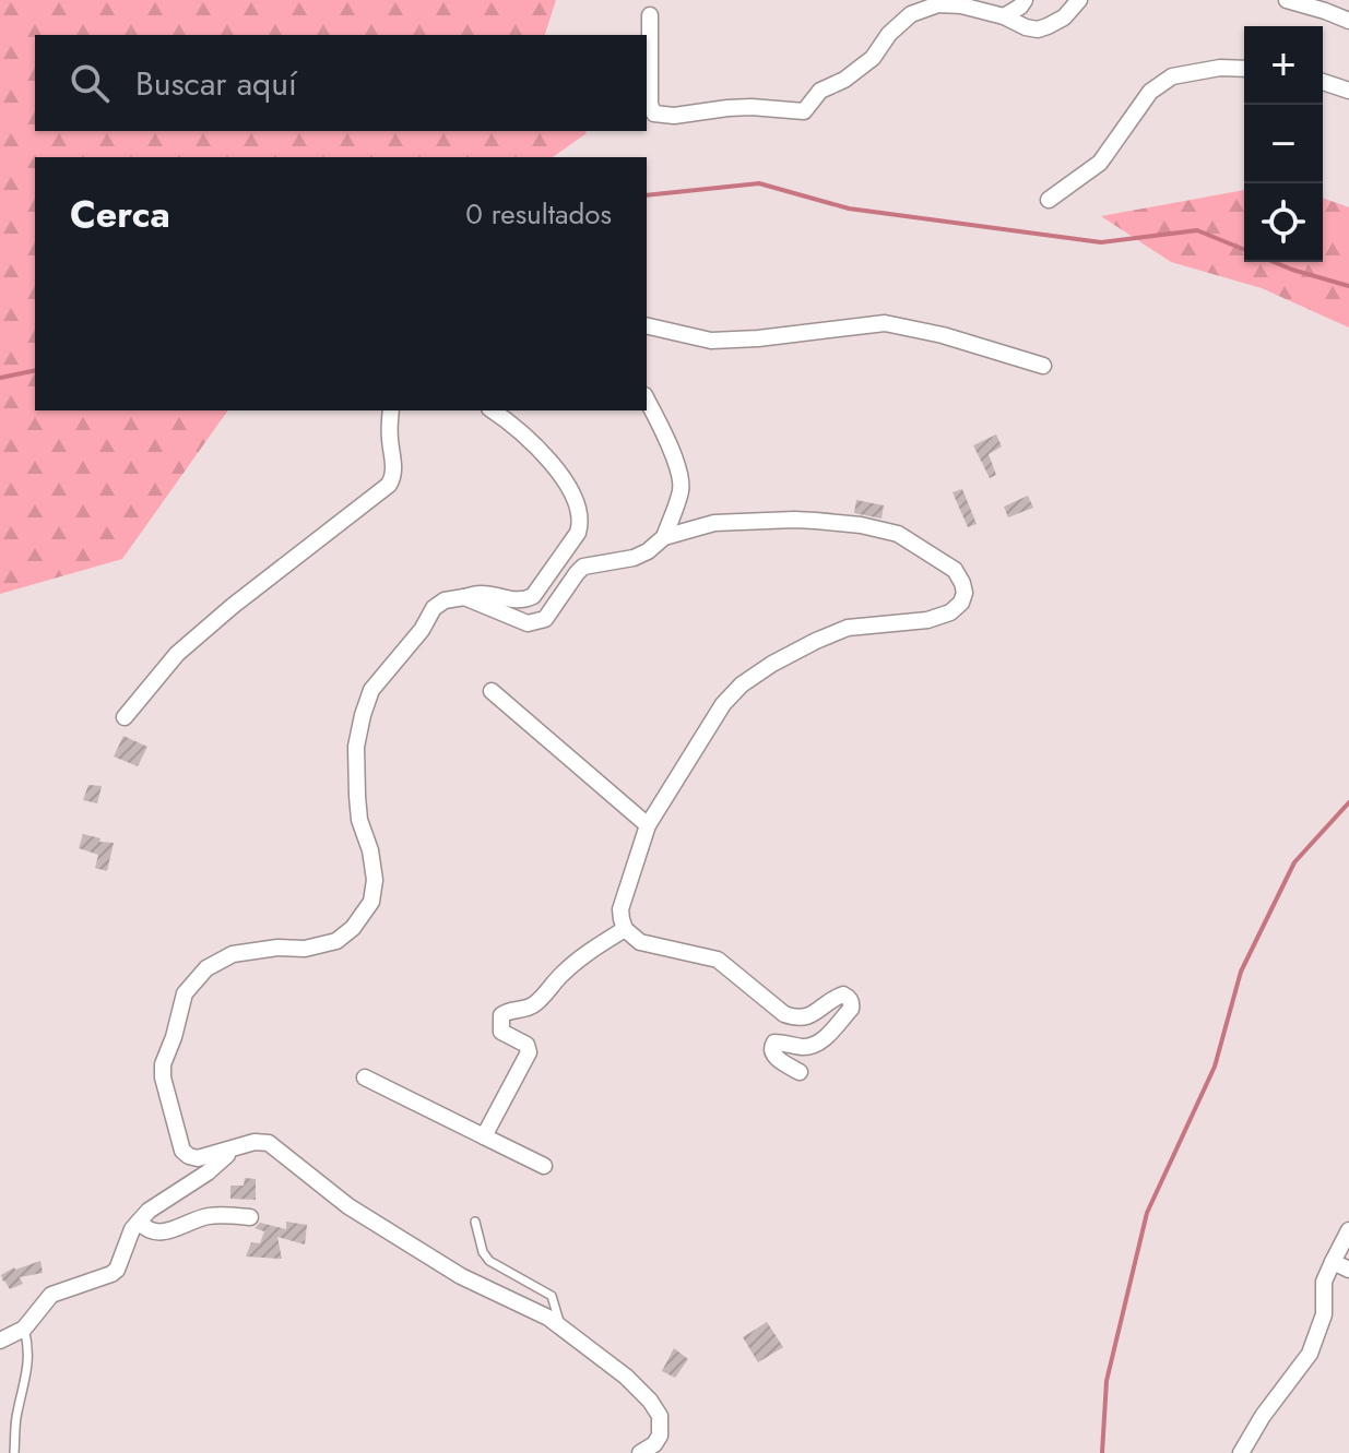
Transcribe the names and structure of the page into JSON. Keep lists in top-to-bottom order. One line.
{"page":{"map_buttons":["+","−"],"search":"Buscar aquí","heading":["Cerca","0 resultados"]}}
